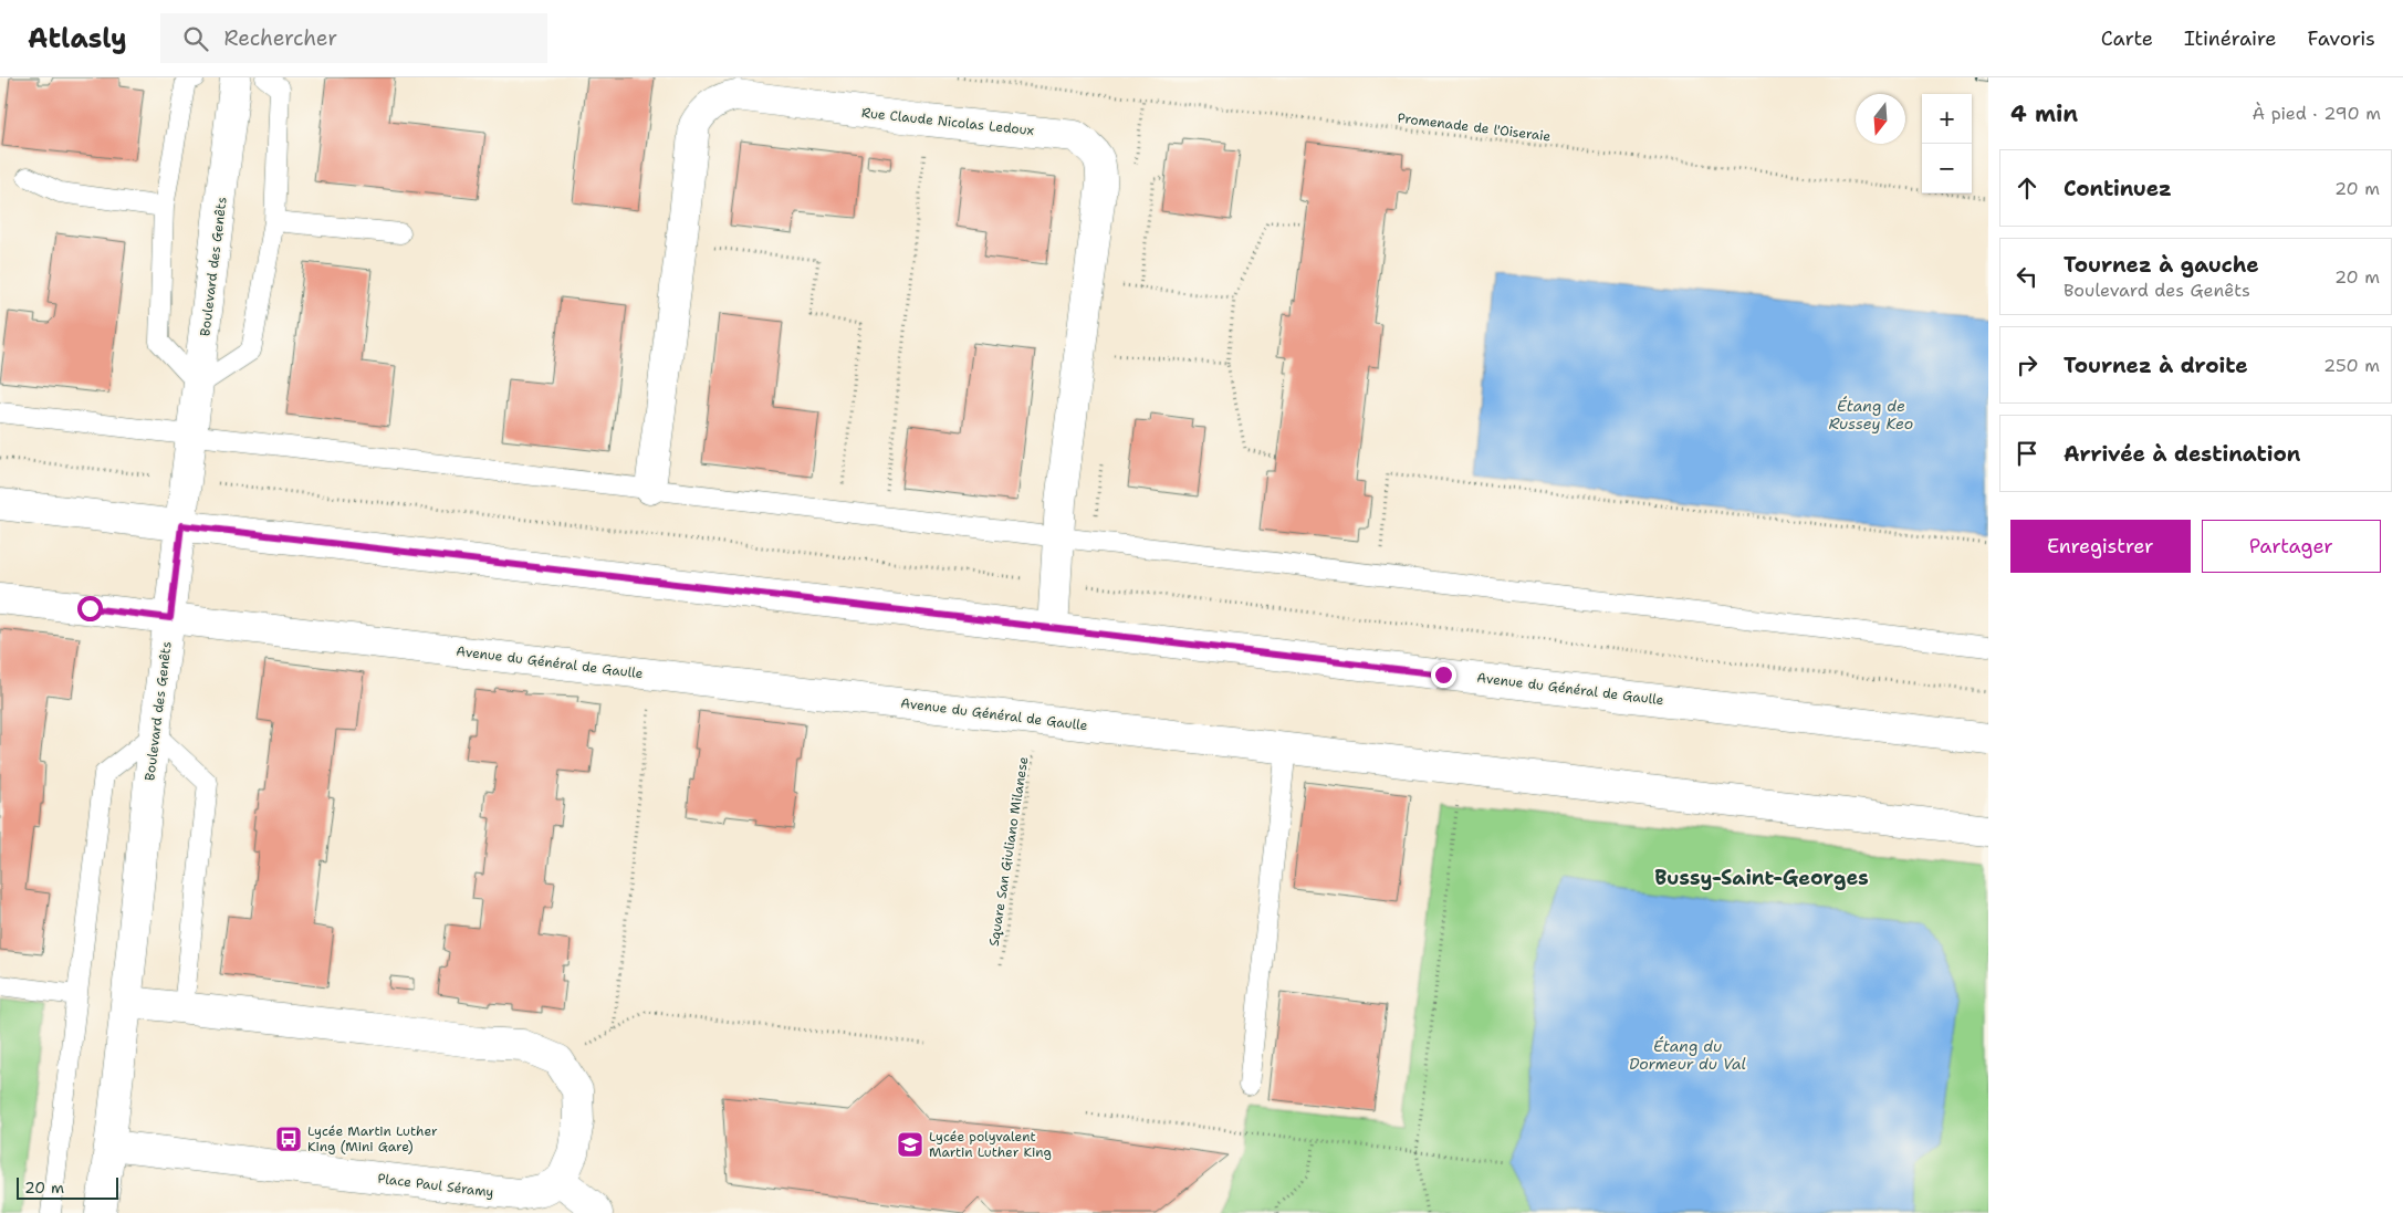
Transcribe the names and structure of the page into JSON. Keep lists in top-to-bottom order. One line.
{"streets":{"street":["Rue Claude Nicolas Ledoux","Boulevard des Genêts","Avenue du Général de Gaulle","Place Paul Séramy"],"path":["Promenade de l'Oiseraie","Square San Giuliano Milanese"]},"crossings":[["Rue Claude Nicolas Ledoux","Avenue du Général de Gaulle"],["Boulevard des Genêts","Avenue du Général de Gaulle"],["Boulevard des Genêts","Place Paul Séramy"]],"districts":["Bussy-Saint-Georges"],"water":["Étang de Russey Keo","Étang du Dormeur du Val"],"places":{"bus stop":["Lycée Martin Luther King (Mini Gare)"],"school or university":["Lycée polyvalent Martin Luther King"]},"scale_bar":"20 m","north":"bottom","page":{"header":"Atlasly","search":"Rechercher","nav":["Carte","Itinéraire","Favoris"],"heading":["4 min","À pied · 290 m"],"map_buttons":["+","−"],"list":[["Continuez","20 m"],["Tournez à gauche","Boulevard des Genêts","20 m"],["Tournez à droite","250 m"],"Arrivée à destination"],"buttons":["Enregistrer","Partager"],"scale":"20 m"}}
